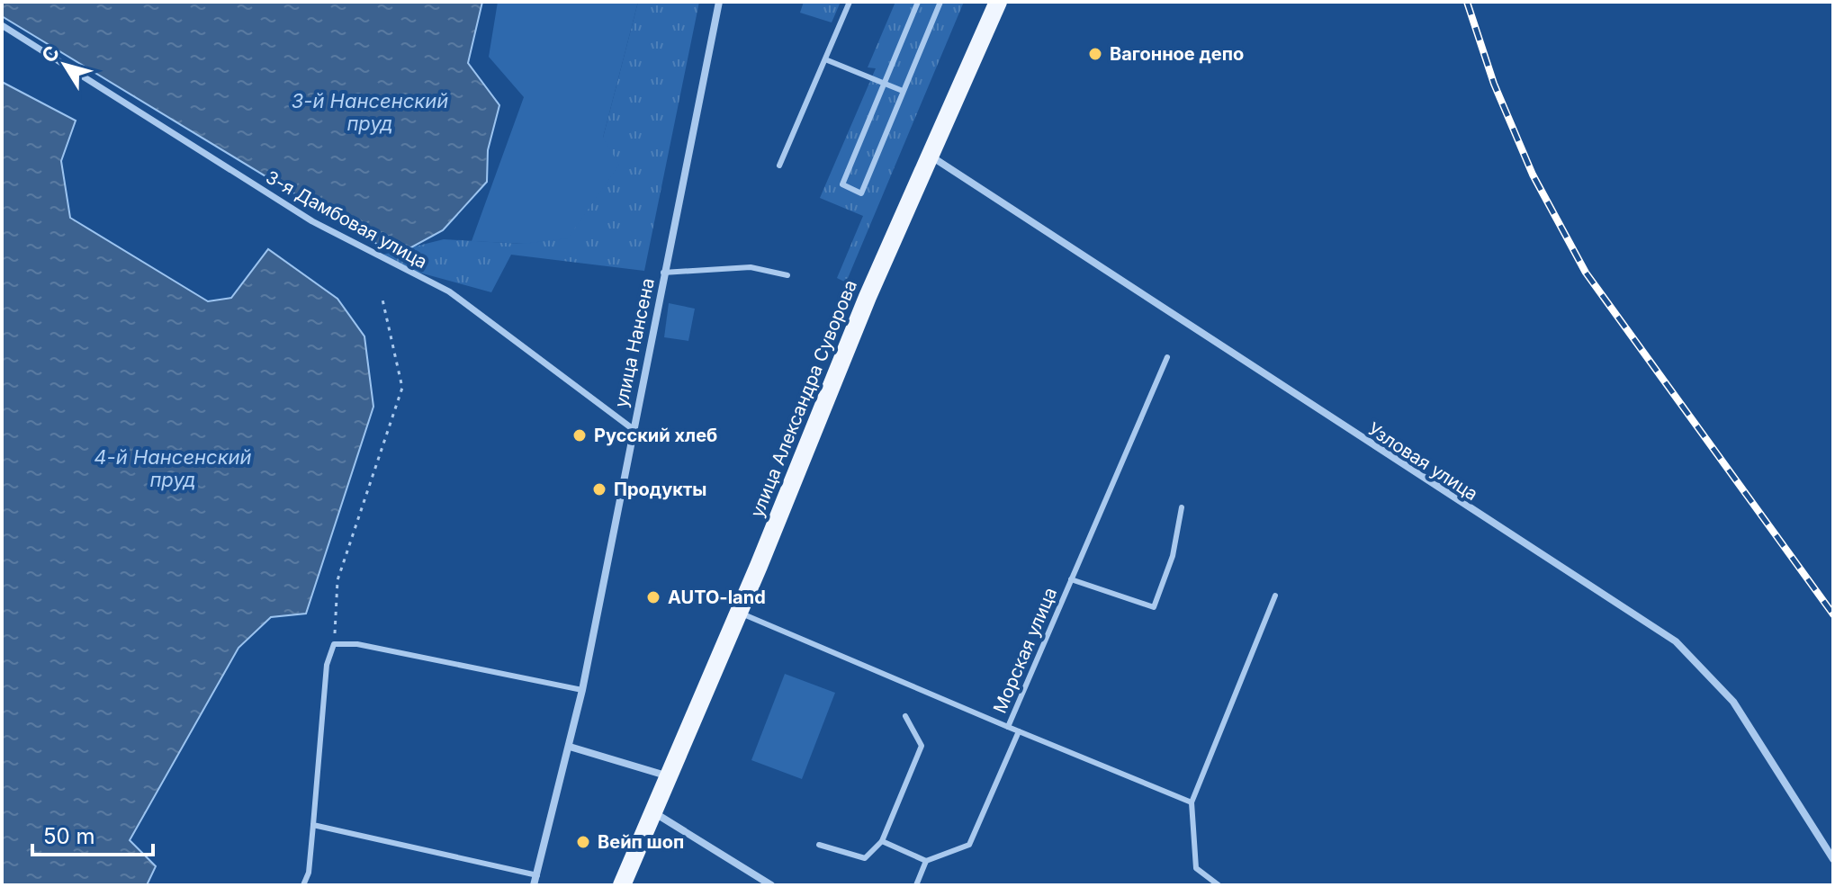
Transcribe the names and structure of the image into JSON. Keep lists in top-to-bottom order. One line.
{"streets":{"main road":["улица Александра Суворова"],"street":["3-я Дамбовая улица","улица Нансена","Узловая улица"],"lane":["Морская улица"]},"crossings":[["3-я Дамбовая улица","улица Нансена"],["улица Александра Суворова","Узловая улица"],["улица Александра Суворова","Морская улица"]],"water":["3-й Нансенский пруд","4-й Нансенский пруд"],"places":["Вагонное депо","Русский хлеб","Продукты","AUTO-land","Вейп шоп"],"scale_bar":"50 m","north":"top left"}
